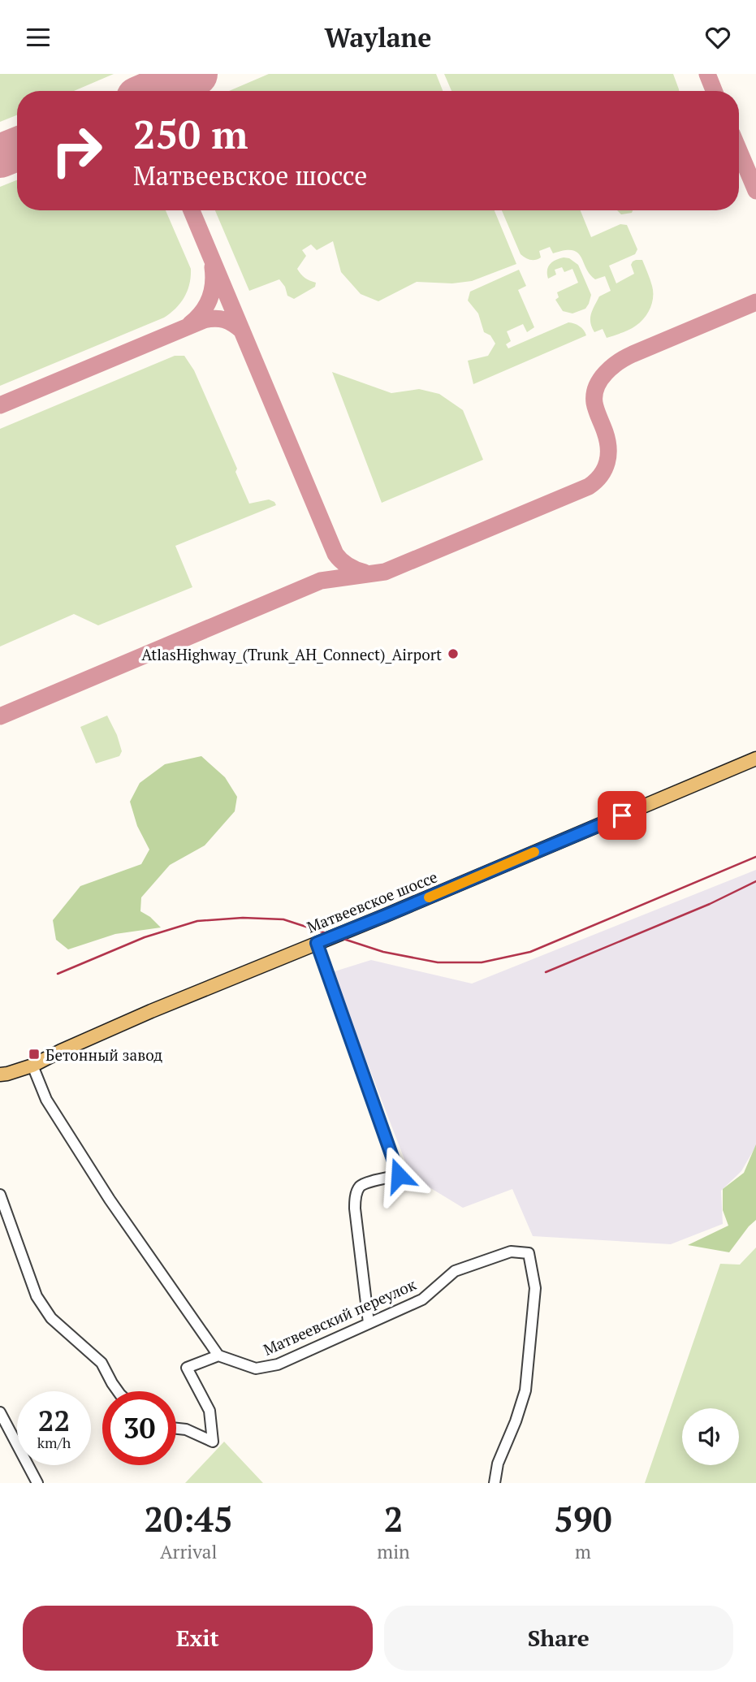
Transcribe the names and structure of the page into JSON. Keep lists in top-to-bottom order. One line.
{"streets":{"main road":["Матвеевское шоссе"],"street":["Матвеевский переулок"]},"places":{"other":["AtlasHighway_(Trunk_AH_Connect)_Airport"],"transit":["Бетонный завод"]},"page":{"header":"Waylane","turn":["250 m","Матвеевское шоссе"],"speed":"22 km/h","limit":"30","eta":["20:45","Arrival","2","min","590","m"],"buttons":["Exit","Share"]}}
